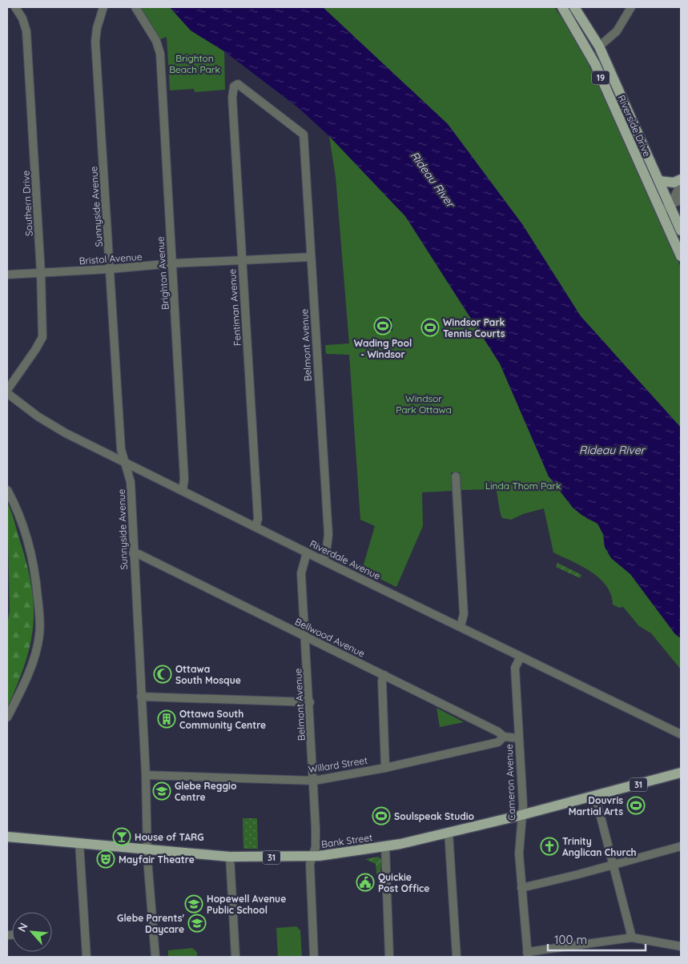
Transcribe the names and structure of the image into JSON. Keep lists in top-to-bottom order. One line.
{"streets":{"main road":["19","Riverside Drive","31","Bank Street"],"street":["Southern Drive","Sunnyside Avenue","Bristol Avenue","Brighton Avenue","Fentiman Avenue","Belmont Avenue","Riverdale Avenue","Bellwood Avenue","Willard Street","Cameron Avenue"]},"crossings":[["Southern Drive","Bristol Avenue"],["Sunnyside Avenue","Bristol Avenue"],["Sunnyside Avenue","Riverdale Avenue"],["Sunnyside Avenue","Bellwood Avenue"],["Sunnyside Avenue","Willard Street"],["Sunnyside Avenue","Bank Street"],["Bristol Avenue","Brighton Avenue"],["Bristol Avenue","Fentiman Avenue"],["Bristol Avenue","Belmont Avenue"],["Brighton Avenue","Riverdale Avenue"],["Fentiman Avenue","Belmont Avenue"],["Fentiman Avenue","Riverdale Avenue"],["Belmont Avenue","Riverdale Avenue"],["Belmont Avenue","Bellwood Avenue"],["Belmont Avenue","Willard Street"],["Belmont Avenue","Bank Street"],["Riverdale Avenue","Cameron Avenue"],["Bellwood Avenue","Willard Street"],["Bellwood Avenue","Cameron Avenue"],["Cameron Avenue","Bank Street"]],"water":["Rideau River"],"parks":["Brighton Beach Park","Windsor Park Ottawa","Linda Thom Park"],"places":{"sports":["Wading Pool - Windsor","Windsor Park Tennis Courts","Douvris Martial Arts","Soulspeak Studio"],"mosque":["Ottawa South Mosque"],"building":["Ottawa South Community Centre"],"school or university":["Glebe Reggio Centre","Hopewell Avenue Public School","Glebe Parents' Daycare"],"bar":["House of TARG"],"church":["Trinity Anglican Church"],"theatre":["Mayfair Theatre"],"public building":["Quickie Post Office"]},"scale_bar":"100 m","north":"top left"}
